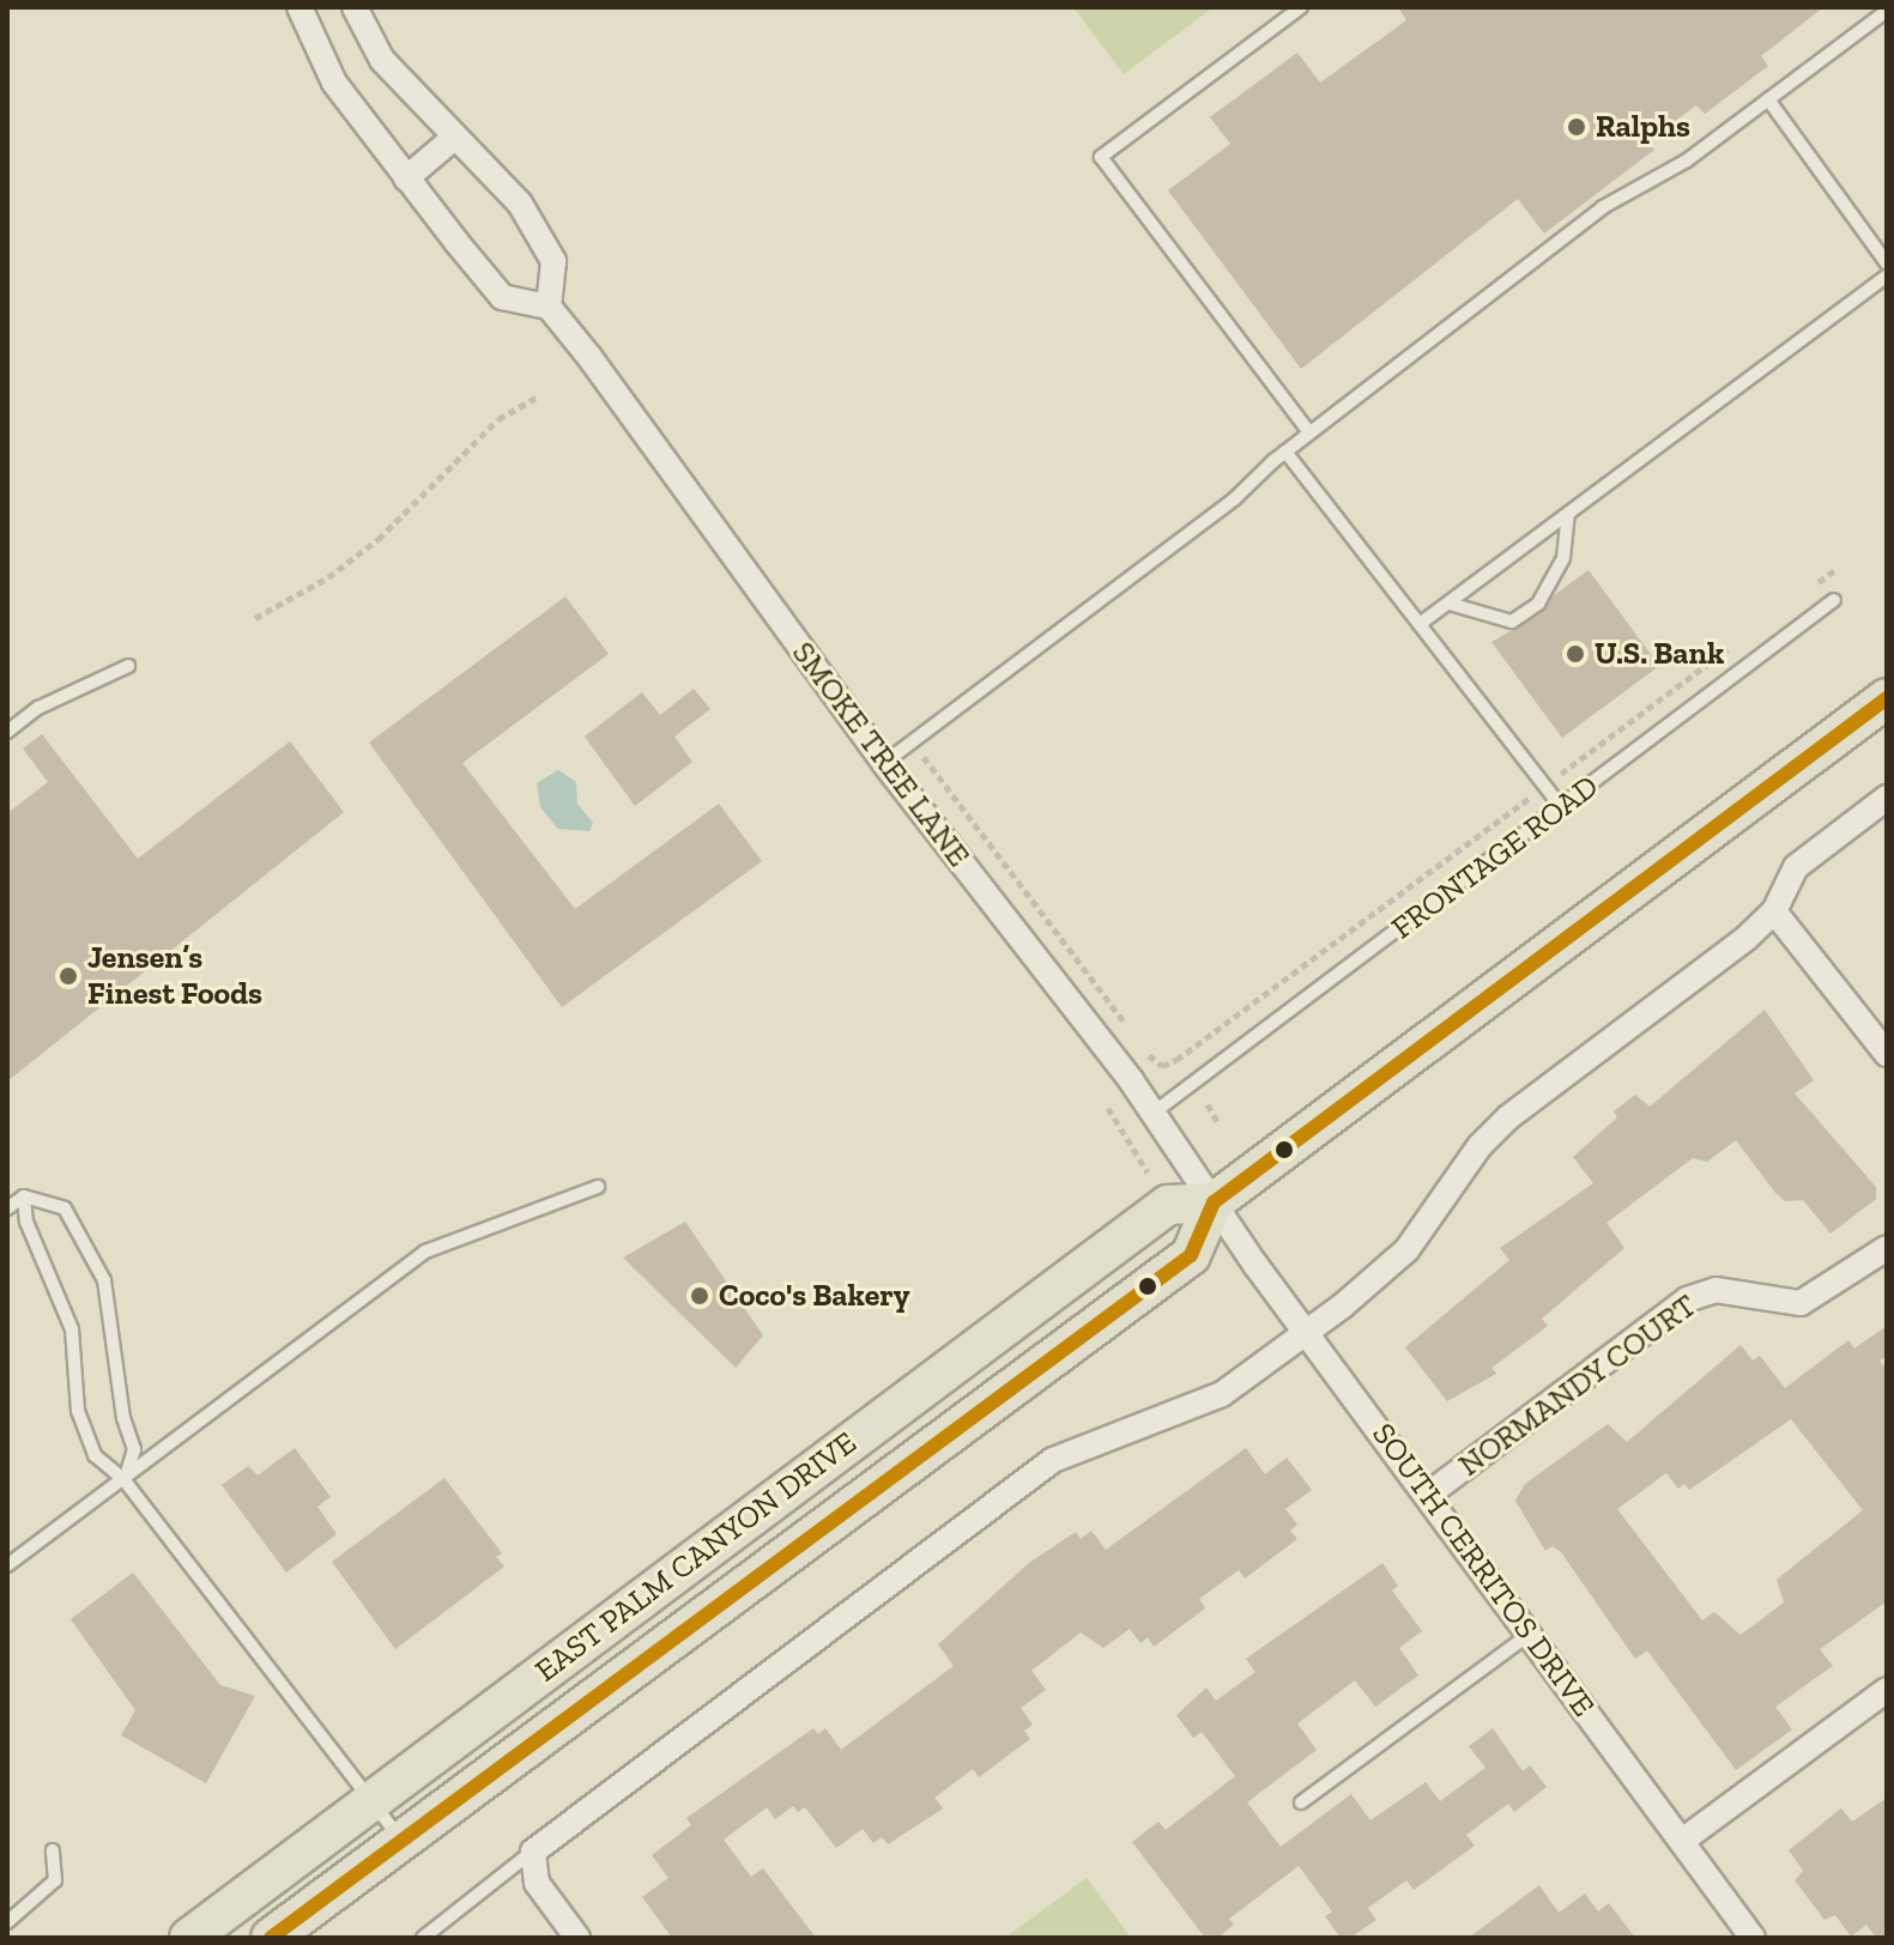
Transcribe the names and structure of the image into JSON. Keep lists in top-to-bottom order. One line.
{"streets":{"main road":["EAST PALM CANYON DRIVE"],"street":["SMOKE TREE LANE","NORMANDY COURT","SOUTH CERRITOS DRIVE"],"lane":["FRONTAGE ROAD"]},"crossings":[["SMOKE TREE LANE","FRONTAGE ROAD"],["SMOKE TREE LANE","EAST PALM CANYON DRIVE"],["SMOKE TREE LANE","SOUTH CERRITOS DRIVE"],["NORMANDY COURT","SOUTH CERRITOS DRIVE"],["EAST PALM CANYON DRIVE","SOUTH CERRITOS DRIVE"]],"places":["Ralphs","U.S. Bank","Jensen’s Finest Foods","Coco's Bakery"]}
